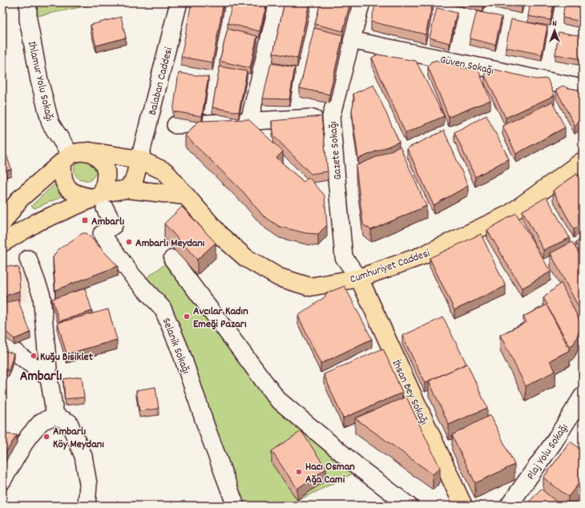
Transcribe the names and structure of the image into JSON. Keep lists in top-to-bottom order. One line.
{"streets":{"main road":["Cumhuriyet Caddesi","İhsan Bey Sokağı"],"street":["Güven Sokağı","Ihlamur Yolu Sokağı","Balaban Caddesi","Gazete Sokağı","Selanik Sokağı","Plaj Yolu Sokağı"]},"crossings":[["Güven Sokağı","Gazete Sokağı"],["Ihlamur Yolu Sokağı","Cumhuriyet Caddesi"],["Ihlamur Yolu Sokağı","Selanik Sokağı"],["Balaban Caddesi","Cumhuriyet Caddesi"],["Gazete Sokağı","Cumhuriyet Caddesi"],["Gazete Sokağı","İhsan Bey Sokağı"],["Cumhuriyet Caddesi","Selanik Sokağı"],["Cumhuriyet Caddesi","İhsan Bey Sokağı"]],"districts":["Ambarlı"],"places":{"transit":["Ambarlı"],"other":["Ambarlı Meydanı","Avcılar Kadın Emeği Pazarı","Kuğu Bisiklet","Ambarlı Köy Meydanı","Hacı Osman Ağa Cami"]},"north":"top"}
